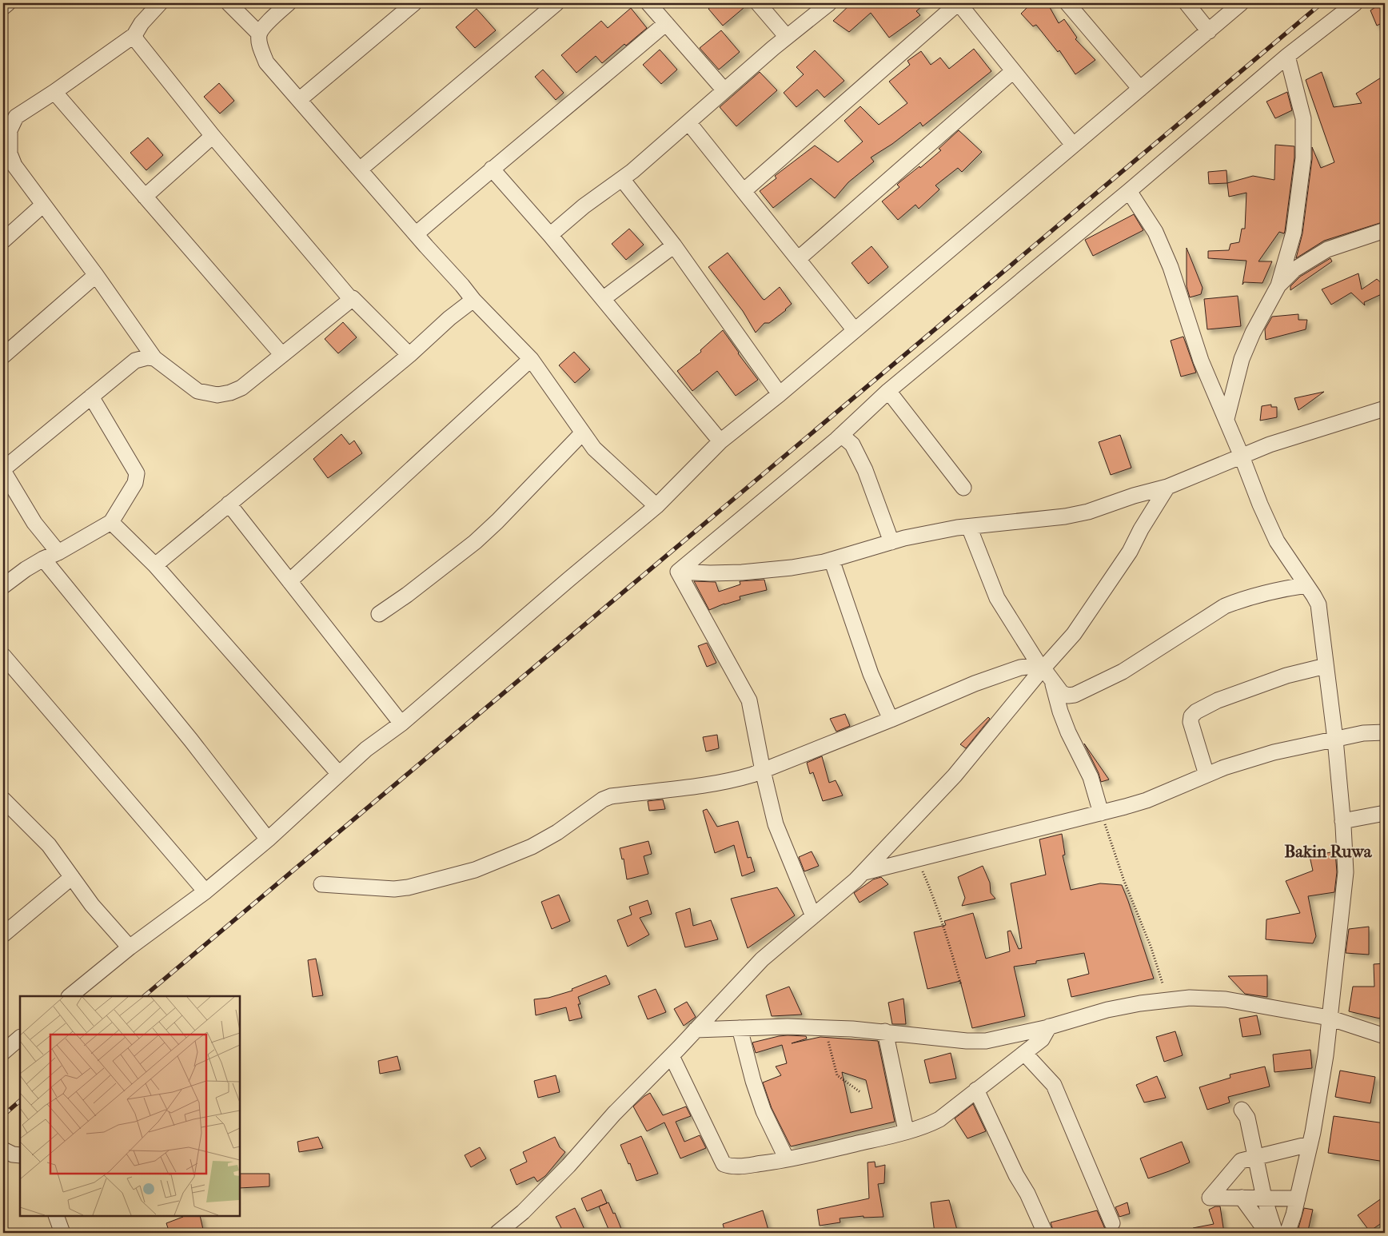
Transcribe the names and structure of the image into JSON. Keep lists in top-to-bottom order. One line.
{"districts":["Bakin Ruwa"]}
